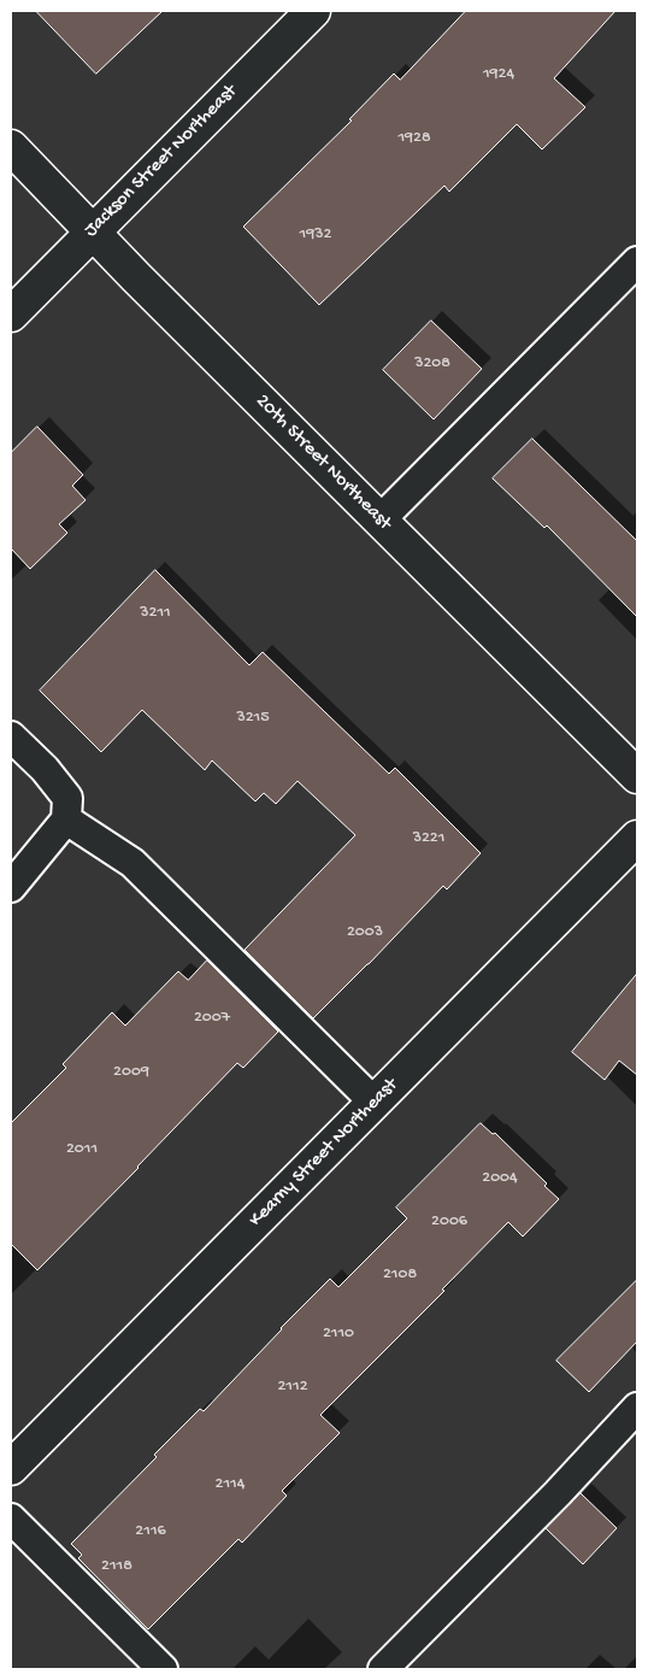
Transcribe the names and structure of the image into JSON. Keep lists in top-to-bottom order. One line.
{"streets":{"street":["Jackson Street Northeast","20th Street Northeast","Kearny Street Northeast"]},"crossings":[["Jackson Street Northeast","20th Street Northeast"]],"house_numbers":["1924","1928","1932","3208","3211","3215","3221","2003","2007","2009","2011","2004","2006","2108","2110","2112","2114","2116","2118"]}
